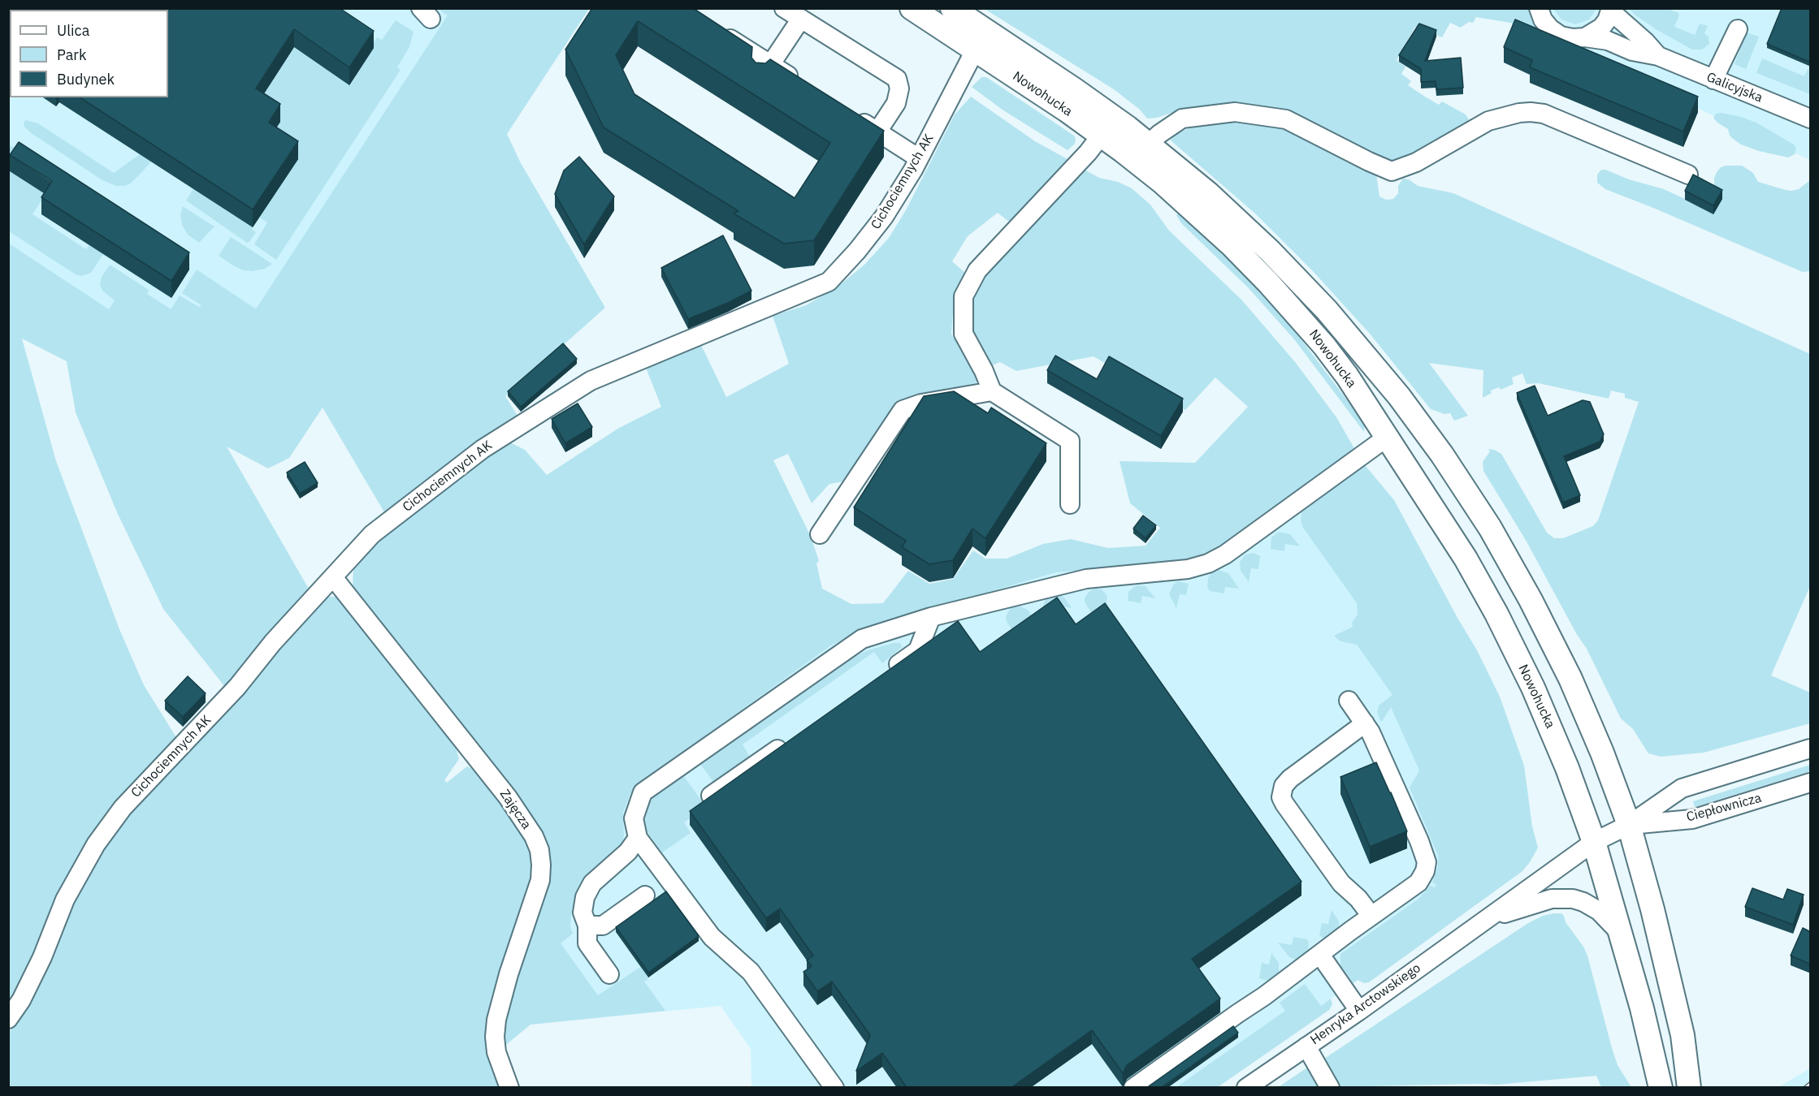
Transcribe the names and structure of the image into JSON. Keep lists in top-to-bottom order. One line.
{"streets":{"main road":["Nowohucka"],"street":["Galicyjska","Cichociemnych AK","Ciepłownicza","Zajęcza","Henryka Arctowskiego"]},"crossings":[["Nowohucka","Cichociemnych AK"],["Nowohucka","Ciepłownicza"],["Nowohucka","Henryka Arctowskiego"],["Cichociemnych AK","Zajęcza"]],"legend":["Ulica","Park","Budynek"]}
